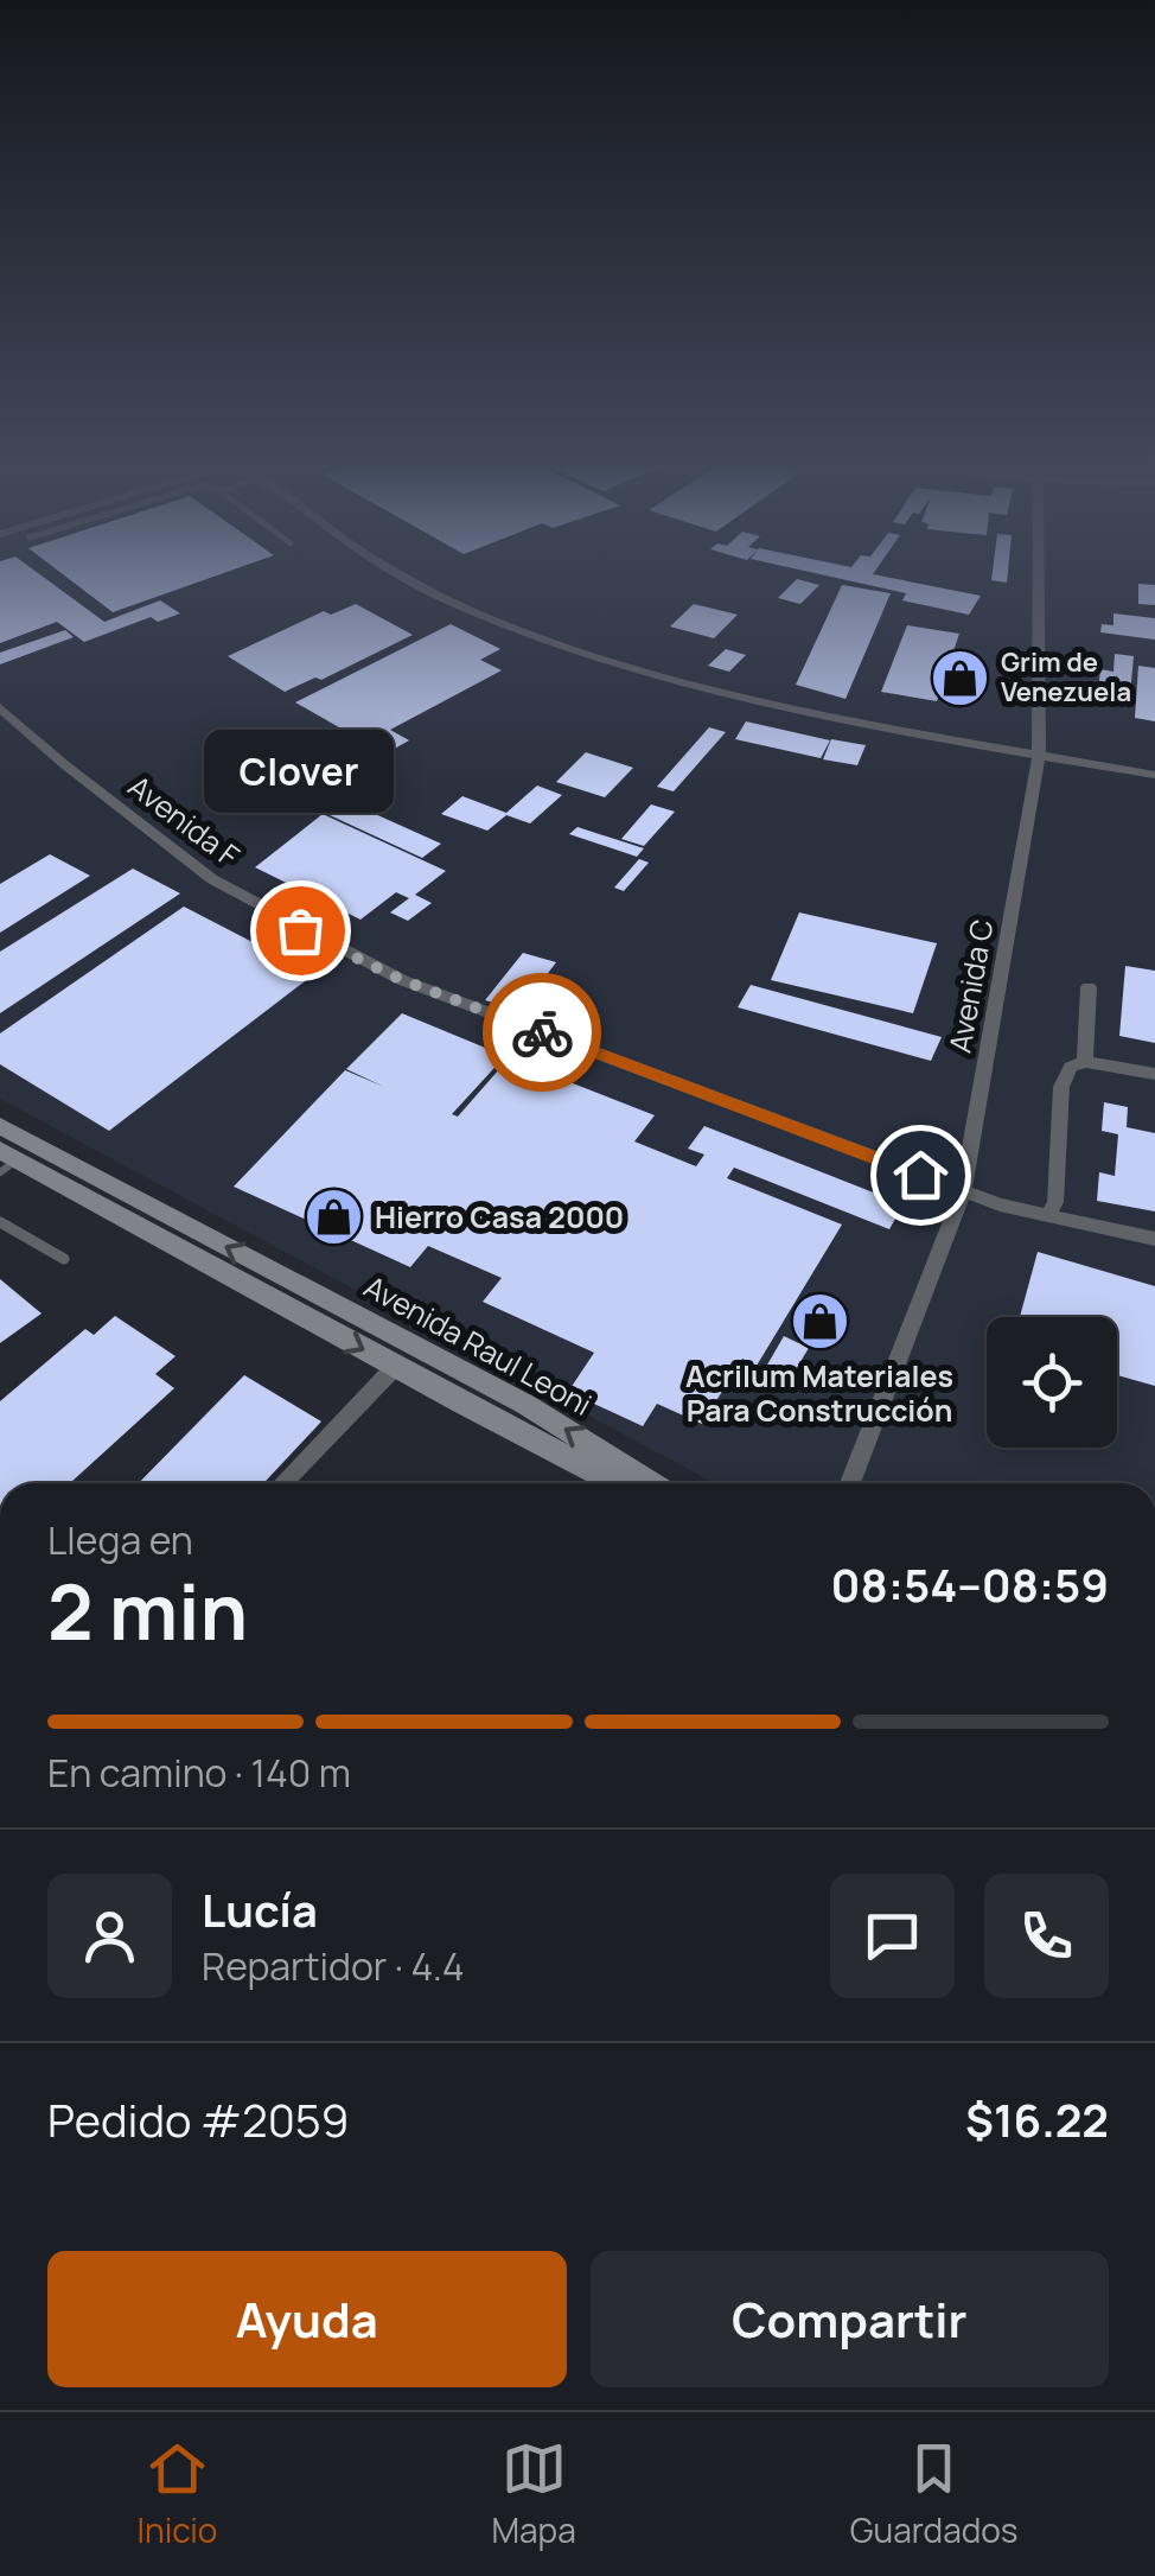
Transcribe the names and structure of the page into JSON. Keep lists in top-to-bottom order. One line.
{"streets":{"main road":["Avenida Raul Leoni"],"street":["Avenida F","Avenida C"]},"crossings":[["Avenida F","Avenida C"]],"places":{"shop":["Grim de Venezuela","Hierro Casa 2000","Acrilum Materiales Para Construcción"],"other":["Clover"]},"page":{"bubble":"Clover","heading":["2 min","Llega en","08:54–08:59"],"panel":["Lucía","Repartidor · 4.4","Pedido #2059","$16.22"],"bar":"En camino · 140 m","buttons":["Ayuda","Compartir"],"tabs":["Inicio","Mapa","Guardados"]}}
